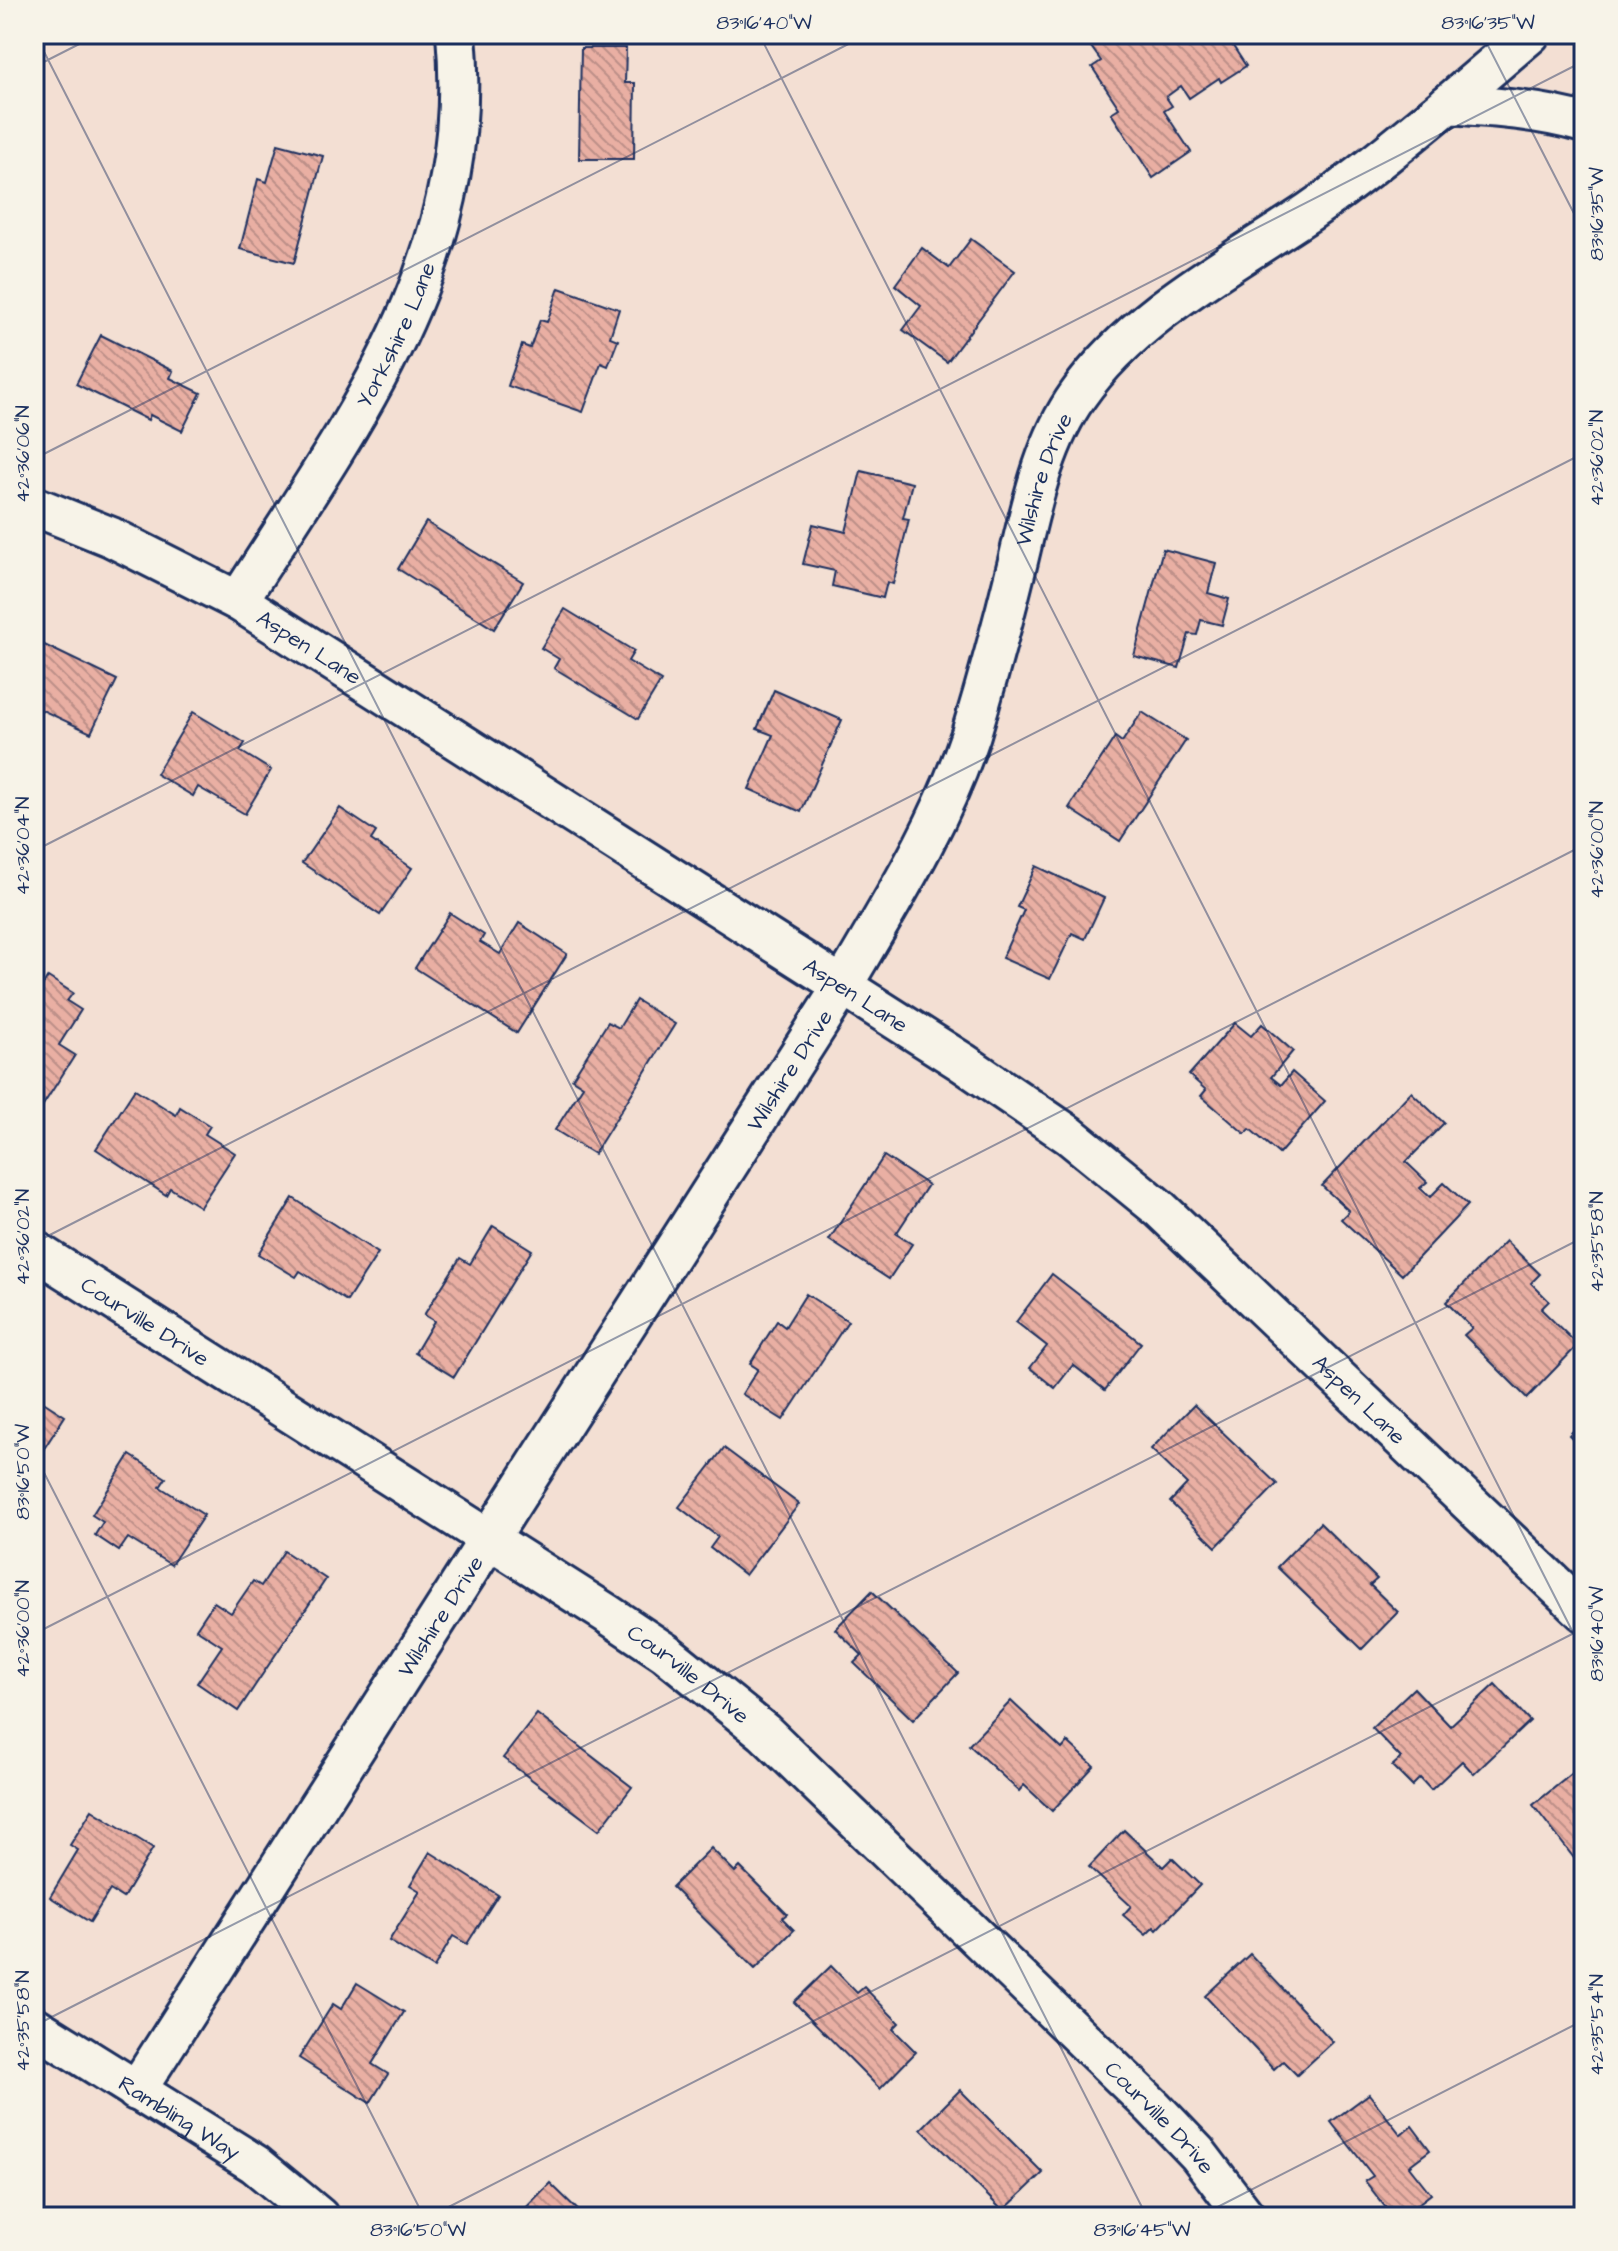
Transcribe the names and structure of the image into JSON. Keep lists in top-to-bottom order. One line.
{"streets":{"street":["Yorkshire Lane","Wilshire Drive","Aspen Lane","Courville Drive","Rambling Way"]},"crossings":[["Yorkshire Lane","Aspen Lane"],["Wilshire Drive","Aspen Lane"],["Wilshire Drive","Courville Drive"],["Wilshire Drive","Rambling Way"]],"coordinates":["83°16'40\"W","83°16'35\"W","42°36'06\"N","42°36'02\"N","42°36'04\"N","42°36'00\"N","42°35'58\"N","83°16'50\"W","42°35'54\"N","83°16'45\"W"]}
